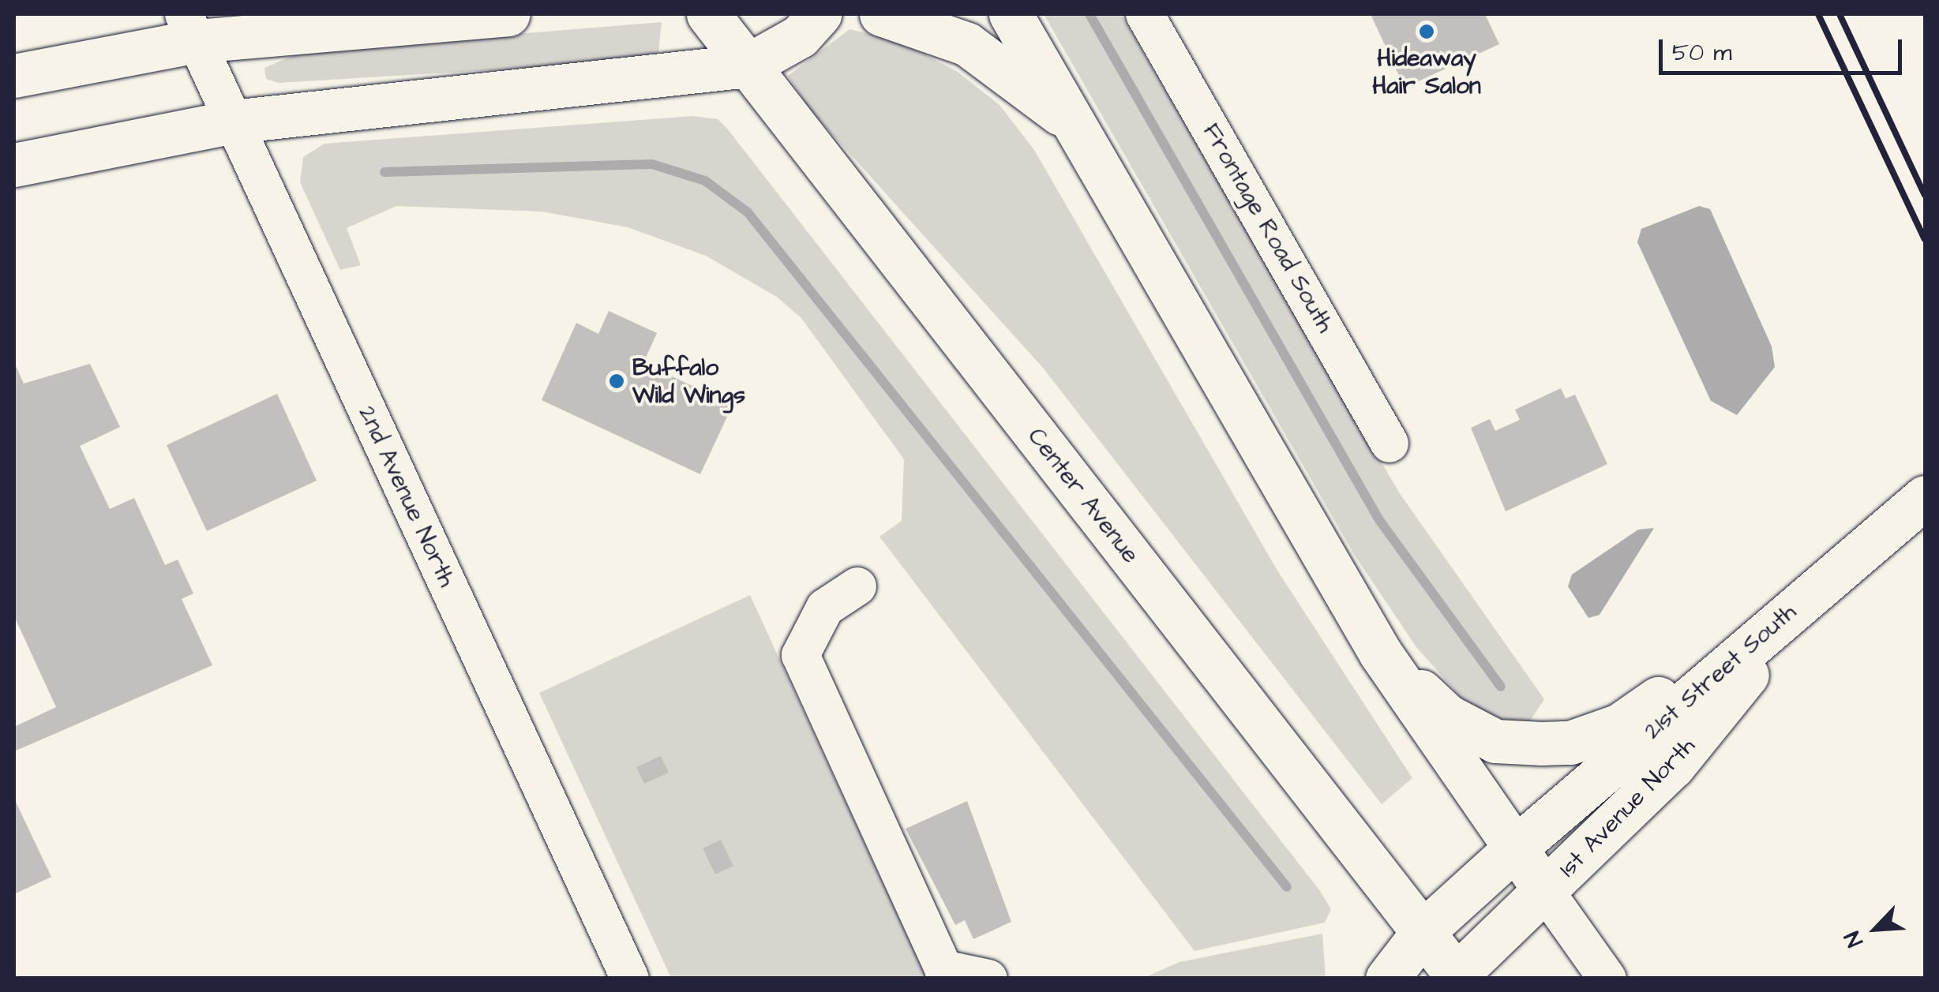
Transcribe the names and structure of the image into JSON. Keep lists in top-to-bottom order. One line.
{"streets":{"main road":["Center Avenue","21st Street South","1st Avenue North"],"street":["Frontage Road South","2nd Avenue North"]},"crossings":[["Center Avenue","1st Avenue North"],["21st Street South","1st Avenue North"]],"places":["Hideaway Hair Salon","Buffalo Wild Wings"],"scale_bar":"50 m","north":"bottom left"}
